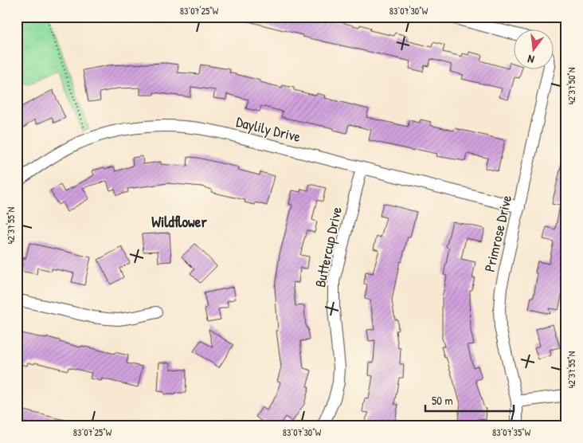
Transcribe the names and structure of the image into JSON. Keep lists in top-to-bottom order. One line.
{"streets":{"street":["Daylily Drive","Primrose Drive","Buttercup Drive"]},"crossings":[["Daylily Drive","Primrose Drive"],["Daylily Drive","Buttercup Drive"]],"districts":["Wildflower"],"scale_bar":"50 m","north":"bottom","coordinates":["83°07'25\"W","83°07'30\"W","42°37'50\"N","42°37'55\"N","83°07'35\"W"]}
